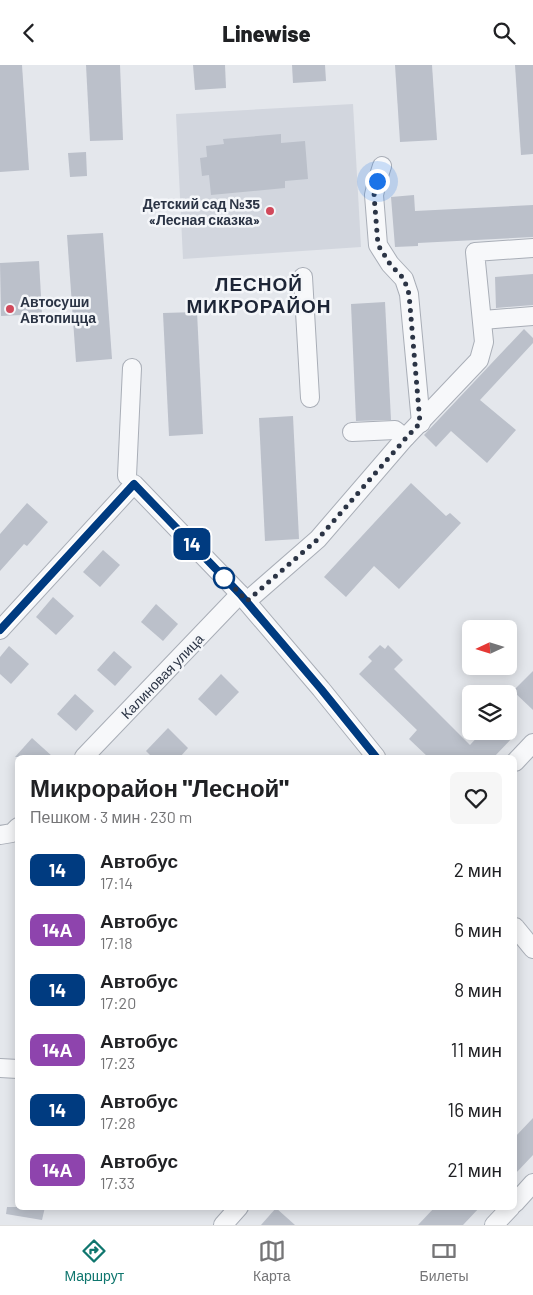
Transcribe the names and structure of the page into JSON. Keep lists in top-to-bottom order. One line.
{"streets":{"street":["Калиновая улица"]},"districts":["ЛЕСНОЙ МИКРОРАЙОН"],"places":["Детский сад №35 «Лесная сказка»","Автосуши Автопицца"],"lines":["bus line 14"],"north":"left","page":{"header":"Linewise","on_map":"14","heading":["Микрорайон \"Лесной\"","Пешком · 3 мин · 230 m"],"list":[{"mark":"14","name":"Автобус","note":"17:14","value":"2 мин"},{"mark":"14А","name":"Автобус","note":"17:18","value":"6 мин"},{"mark":"14","name":"Автобус","note":"17:20","value":"8 мин"},{"mark":"14А","name":"Автобус","note":"17:23","value":"11 мин"},{"mark":"14","name":"Автобус","note":"17:28","value":"16 мин"},{"mark":"14А","name":"Автобус","note":"17:33","value":"21 мин"}],"tabs":["Маршрут","Карта","Билеты"]}}
